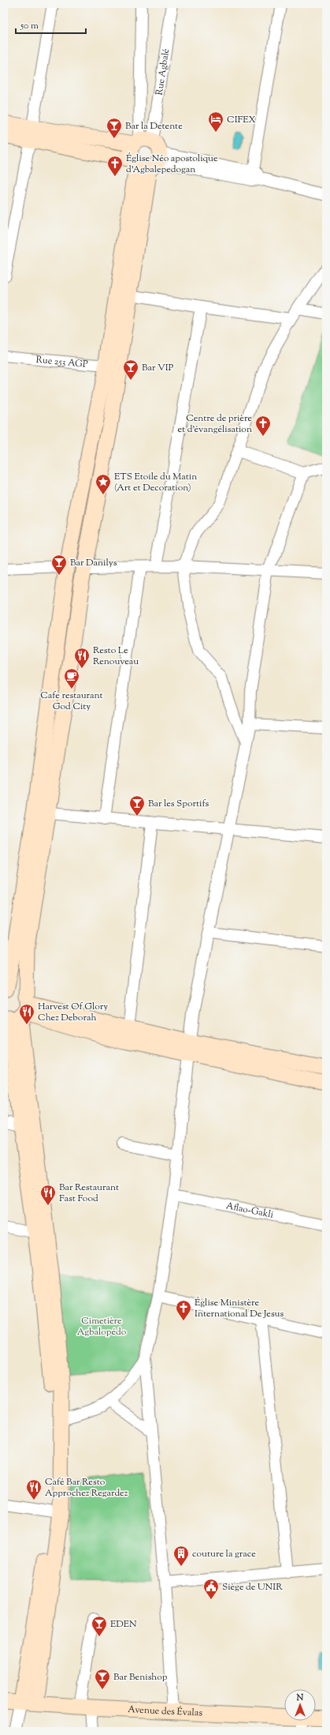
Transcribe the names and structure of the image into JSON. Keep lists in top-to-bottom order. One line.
{"streets":{"street":["Rue Agbalé","Rue 253 AGP","Aflao-Gakli","Avenue des Évalas"]},"parks":["Cimetière Agbalopédo"],"places":{"hotel":["CIFEX"],"bar":["Bar la Detente","Bar VIP","Bar Danilys","Bar les Sportifs","EDEN","Bar Benishop"],"church":["Église Néo apostolique d'Agbalepedogan","Centre de prière et d'évangélisation","Église Ministère International De Jesus"],"place":["ETS Etoile du Matin (Art et Decoration)"],"restaurant":["Resto Le Renouveau","Harvest Of Glory Chez Deborah","Bar Restaurant Fast Food","Café Bar Resto Approchez Regardez"],"cafe":["Cafe restaurant God City"],"building":["couture la grace"],"public building":["Siège de UNIR"]},"scale_bar":"50 m","north":"top"}
